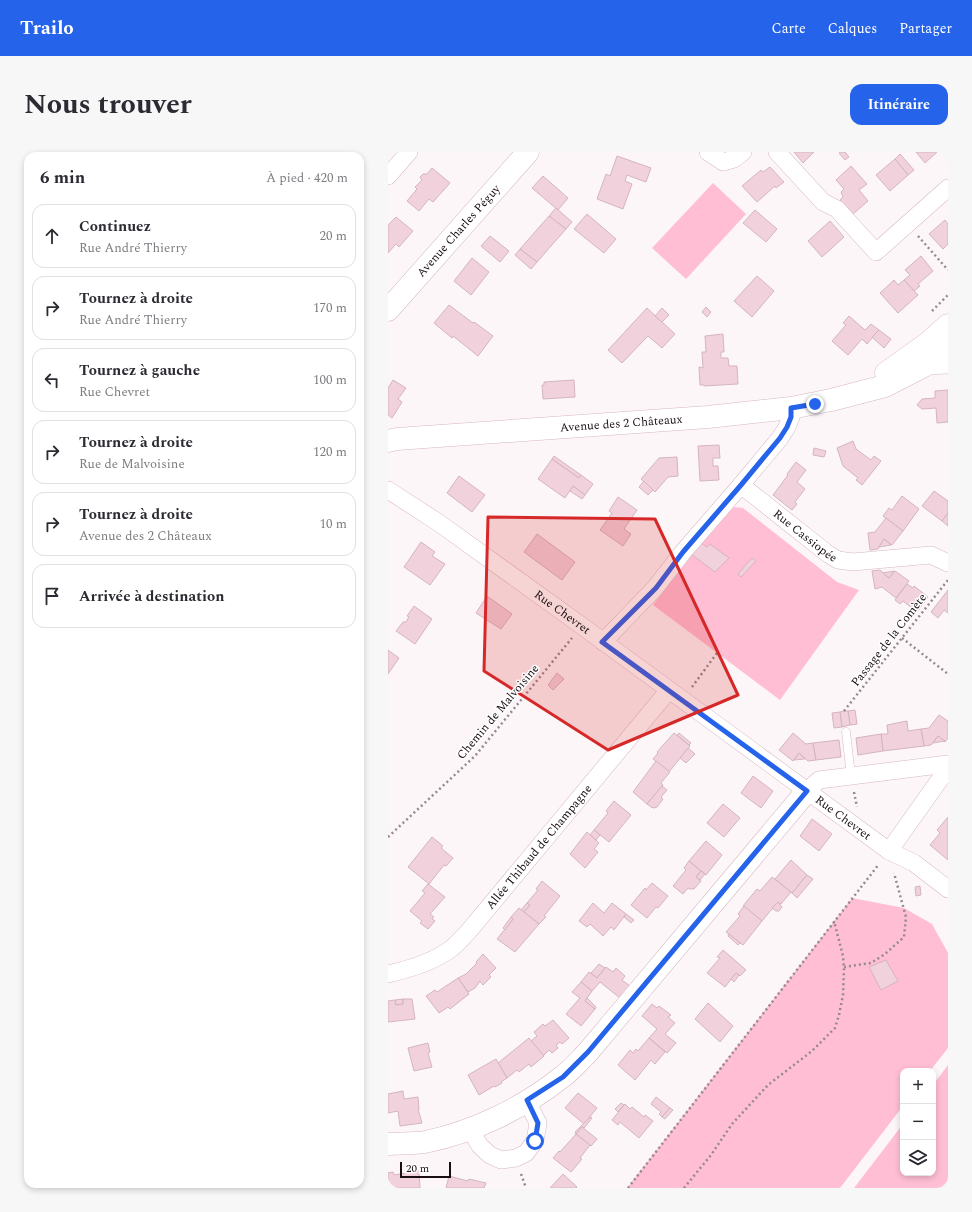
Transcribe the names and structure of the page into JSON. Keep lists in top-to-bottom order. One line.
{"streets":{"street":["Avenue Charles Péguy","Avenue des 2 Châteaux","Rue Cassiopée","Rue Chevret","Allée Thibaud de Champagne"],"path":["Passage de la Comète","Chemin de Malvoisine"]},"crossings":[["Rue Chevret","Chemin de Malvoisine"],["Rue Chevret","Allée Thibaud de Champagne"]],"scale_bar":"20 m","page":{"header":"Trailo","nav":["Carte","Calques","Partager"],"title":"Nous trouver","buttons":"Itinéraire","heading":["6 min","À pied · 420 m"],"list":[["Continuez","Rue André Thierry","20 m"],["Tournez à droite","Rue André Thierry","170 m"],["Tournez à gauche","Rue Chevret","100 m"],["Tournez à droite","Rue de Malvoisine","120 m"],["Tournez à droite","Avenue des 2 Châteaux","10 m"],"Arrivée à destination"],"map_buttons":["+","−"],"scale":"20 m"}}
